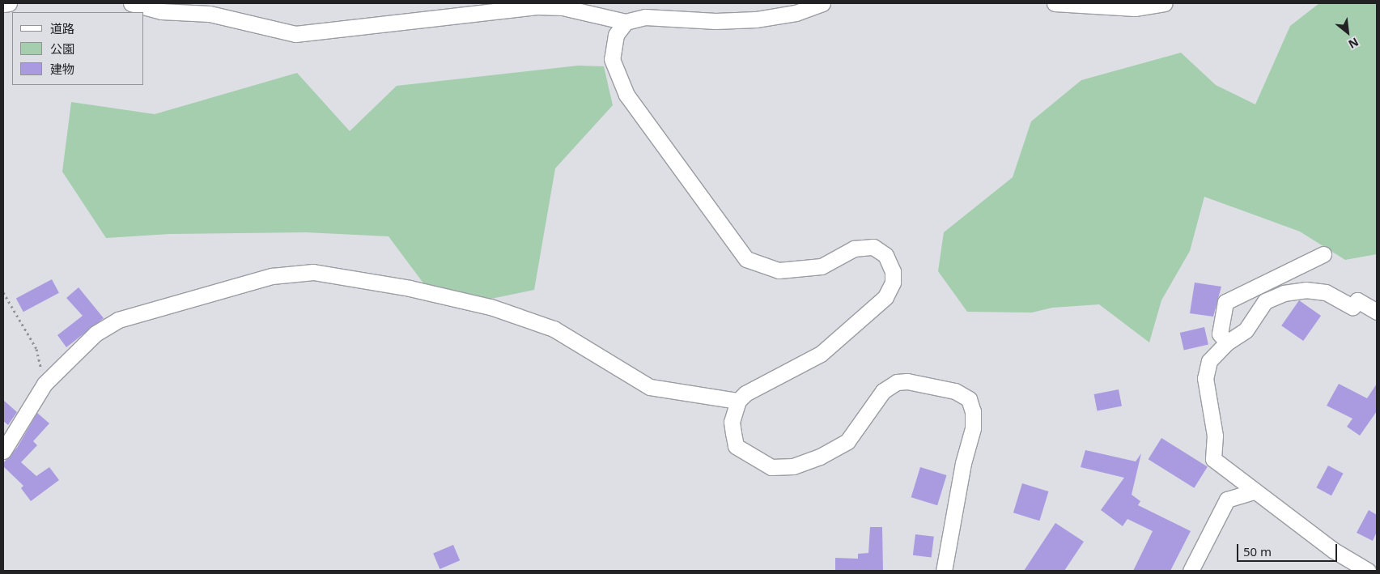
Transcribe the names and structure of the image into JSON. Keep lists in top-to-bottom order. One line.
{"legend":["道路","公園","建物"],"scale_bar":"50 m","north":"bottom right"}
